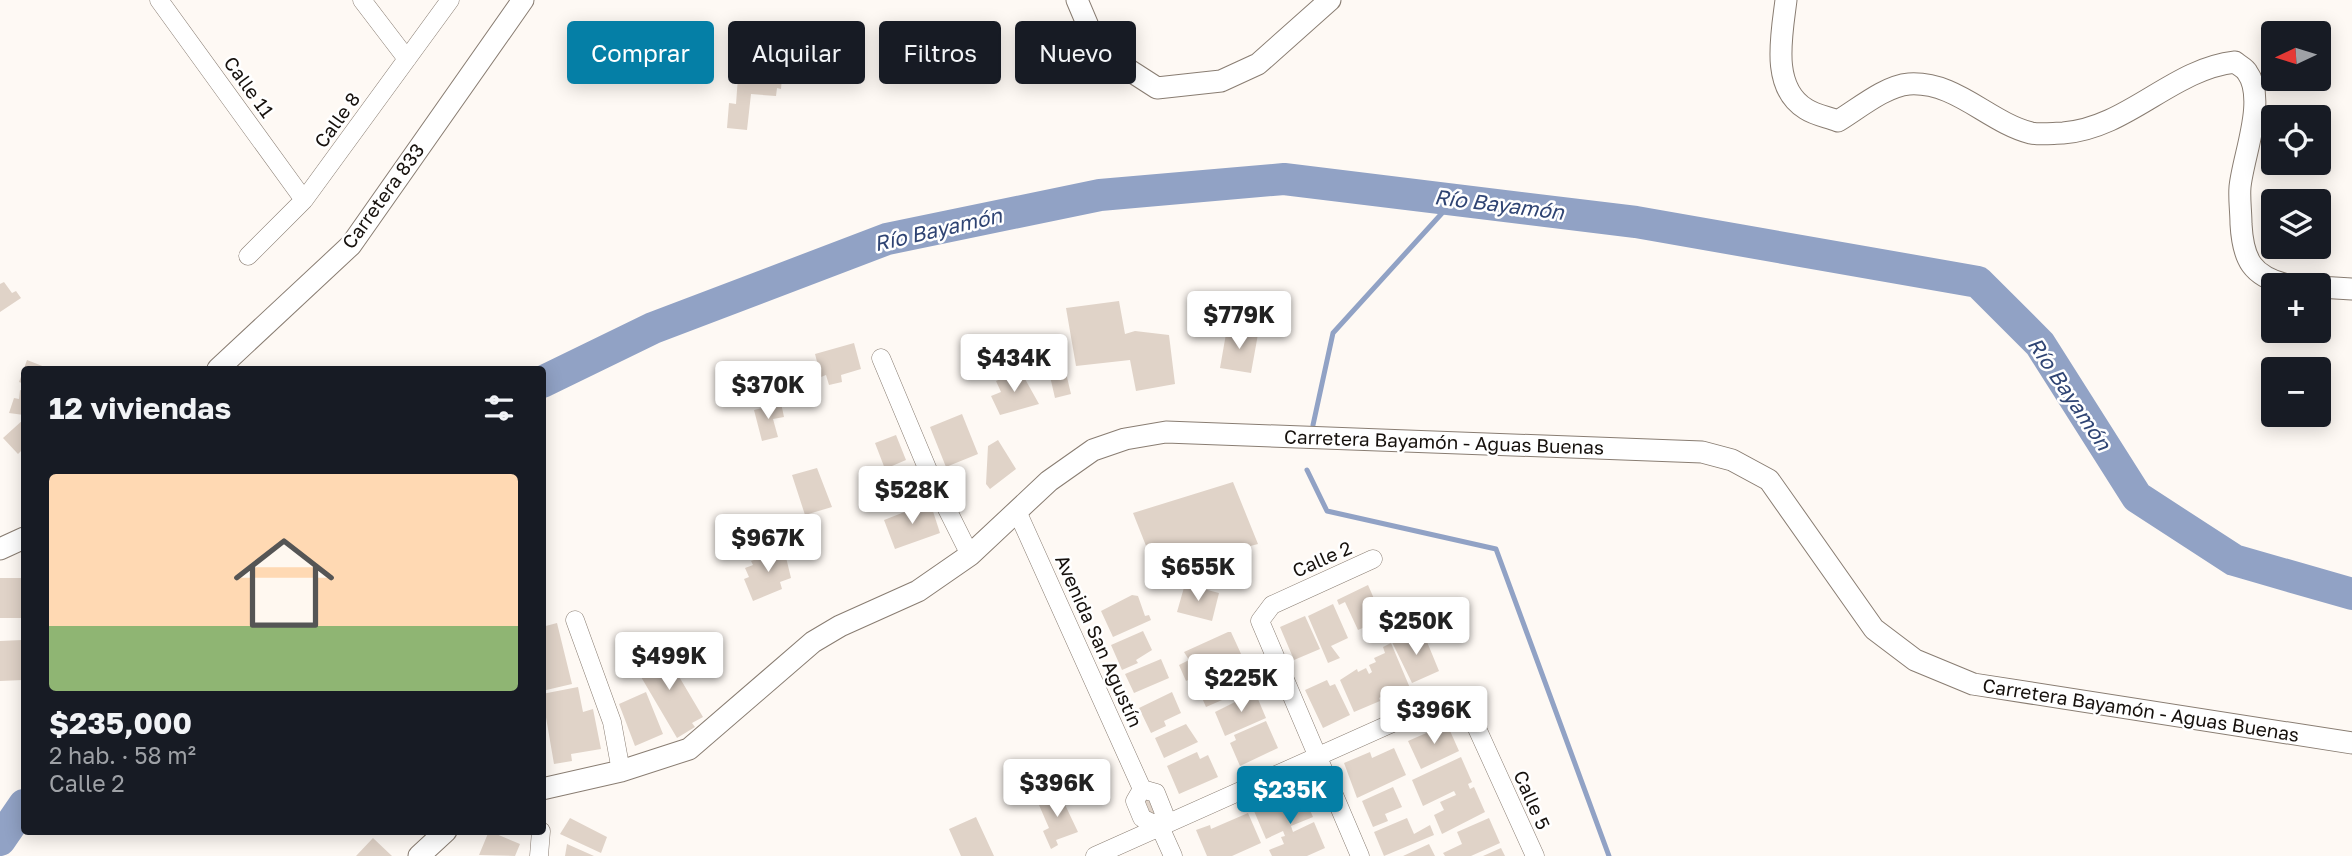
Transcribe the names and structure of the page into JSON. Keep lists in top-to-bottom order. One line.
{"streets":{"street":["Calle 11","Calle 8","Carretera 833","Carretera Bayamón - Aguas Buenas","Calle 2","Avenida San Agustín","Calle 5"]},"crossings":[["Calle 11","Calle 8"],["Carretera Bayamón - Aguas Buenas","Avenida San Agustín"],["Calle 2","Calle 5"]],"water":["Río Bayamón"],"north":"left","page":{"map_buttons":["+","−"],"chip":["Comprar","Alquilar","Filtros","Nuevo"],"price":["$779K","$434K","$370K","$528K","$967K","$655K","$250K","$499K","$225K","$396K","$396K","$235K"],"heading":"12 viviendas","list":[{"name":"$235,000","note":"2 hab. · 58 m² · Calle 2"}]}}
